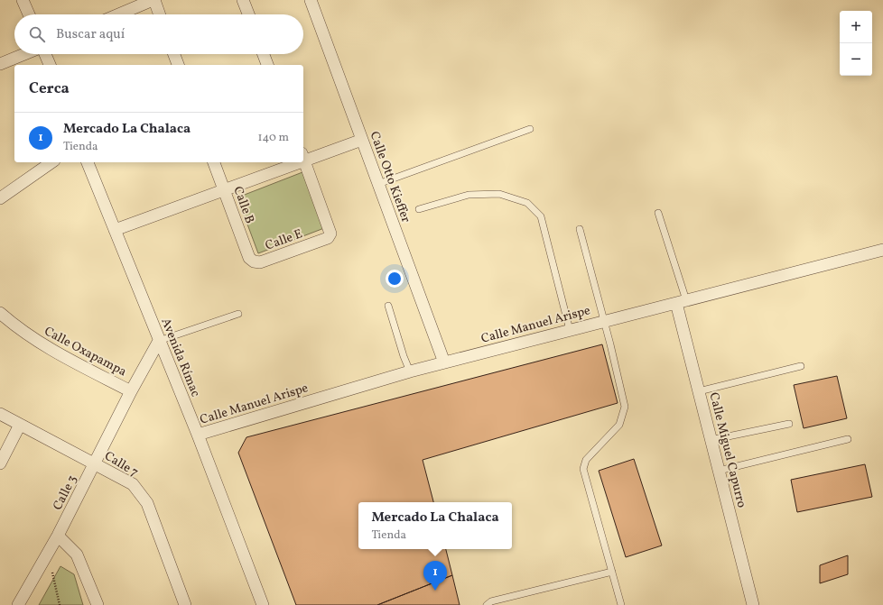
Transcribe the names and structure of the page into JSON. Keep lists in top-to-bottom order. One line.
{"streets":{"street":["Calle Otto Kieffer","Calle B","Calle E","Calle Manuel Arispe","Calle Oxapampa","Avenida Rímac","Calle Miguel Capurro","Calle 7","Calle 3"]},"crossings":[["Calle Otto Kieffer","Calle Manuel Arispe"],["Calle B","Calle E"],["Calle Manuel Arispe","Avenida Rímac"],["Calle Manuel Arispe","Calle Miguel Capurro"],["Calle Oxapampa","Avenida Rímac"],["Calle Oxapampa","Calle 3"],["Calle 7","Calle 3"]],"page":{"map_buttons":["+","−"],"search":"Buscar aquí","heading":"Cerca","list":[{"mark":"1","name":"Mercado La Chalaca","note":"Tienda","value":"140 m"}],"popup":["Mercado La Chalaca","Tienda"],"pins":"1"}}
